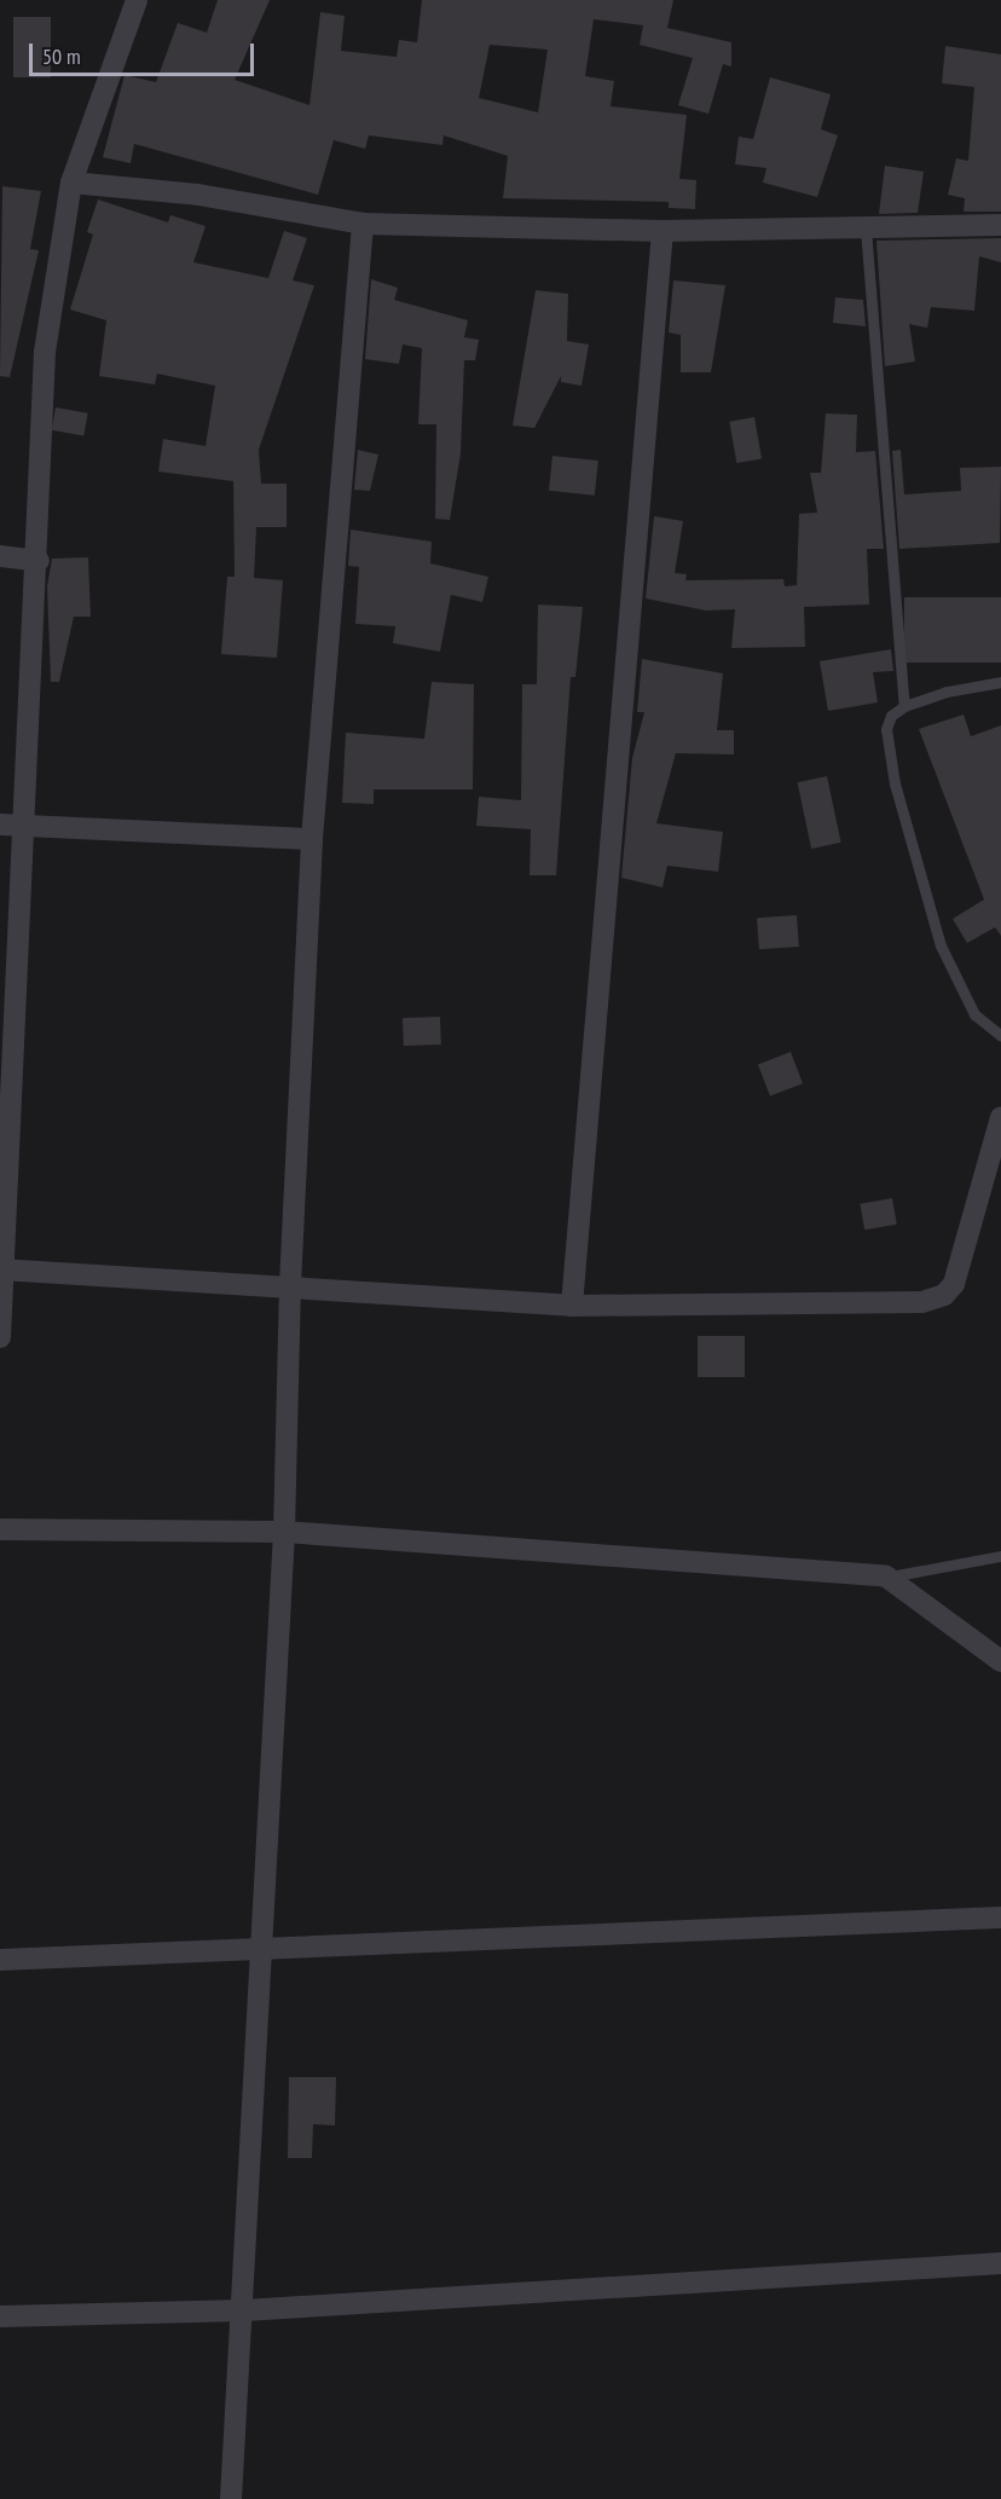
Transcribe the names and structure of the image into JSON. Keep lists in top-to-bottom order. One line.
{"scale_bar":"50 m"}
